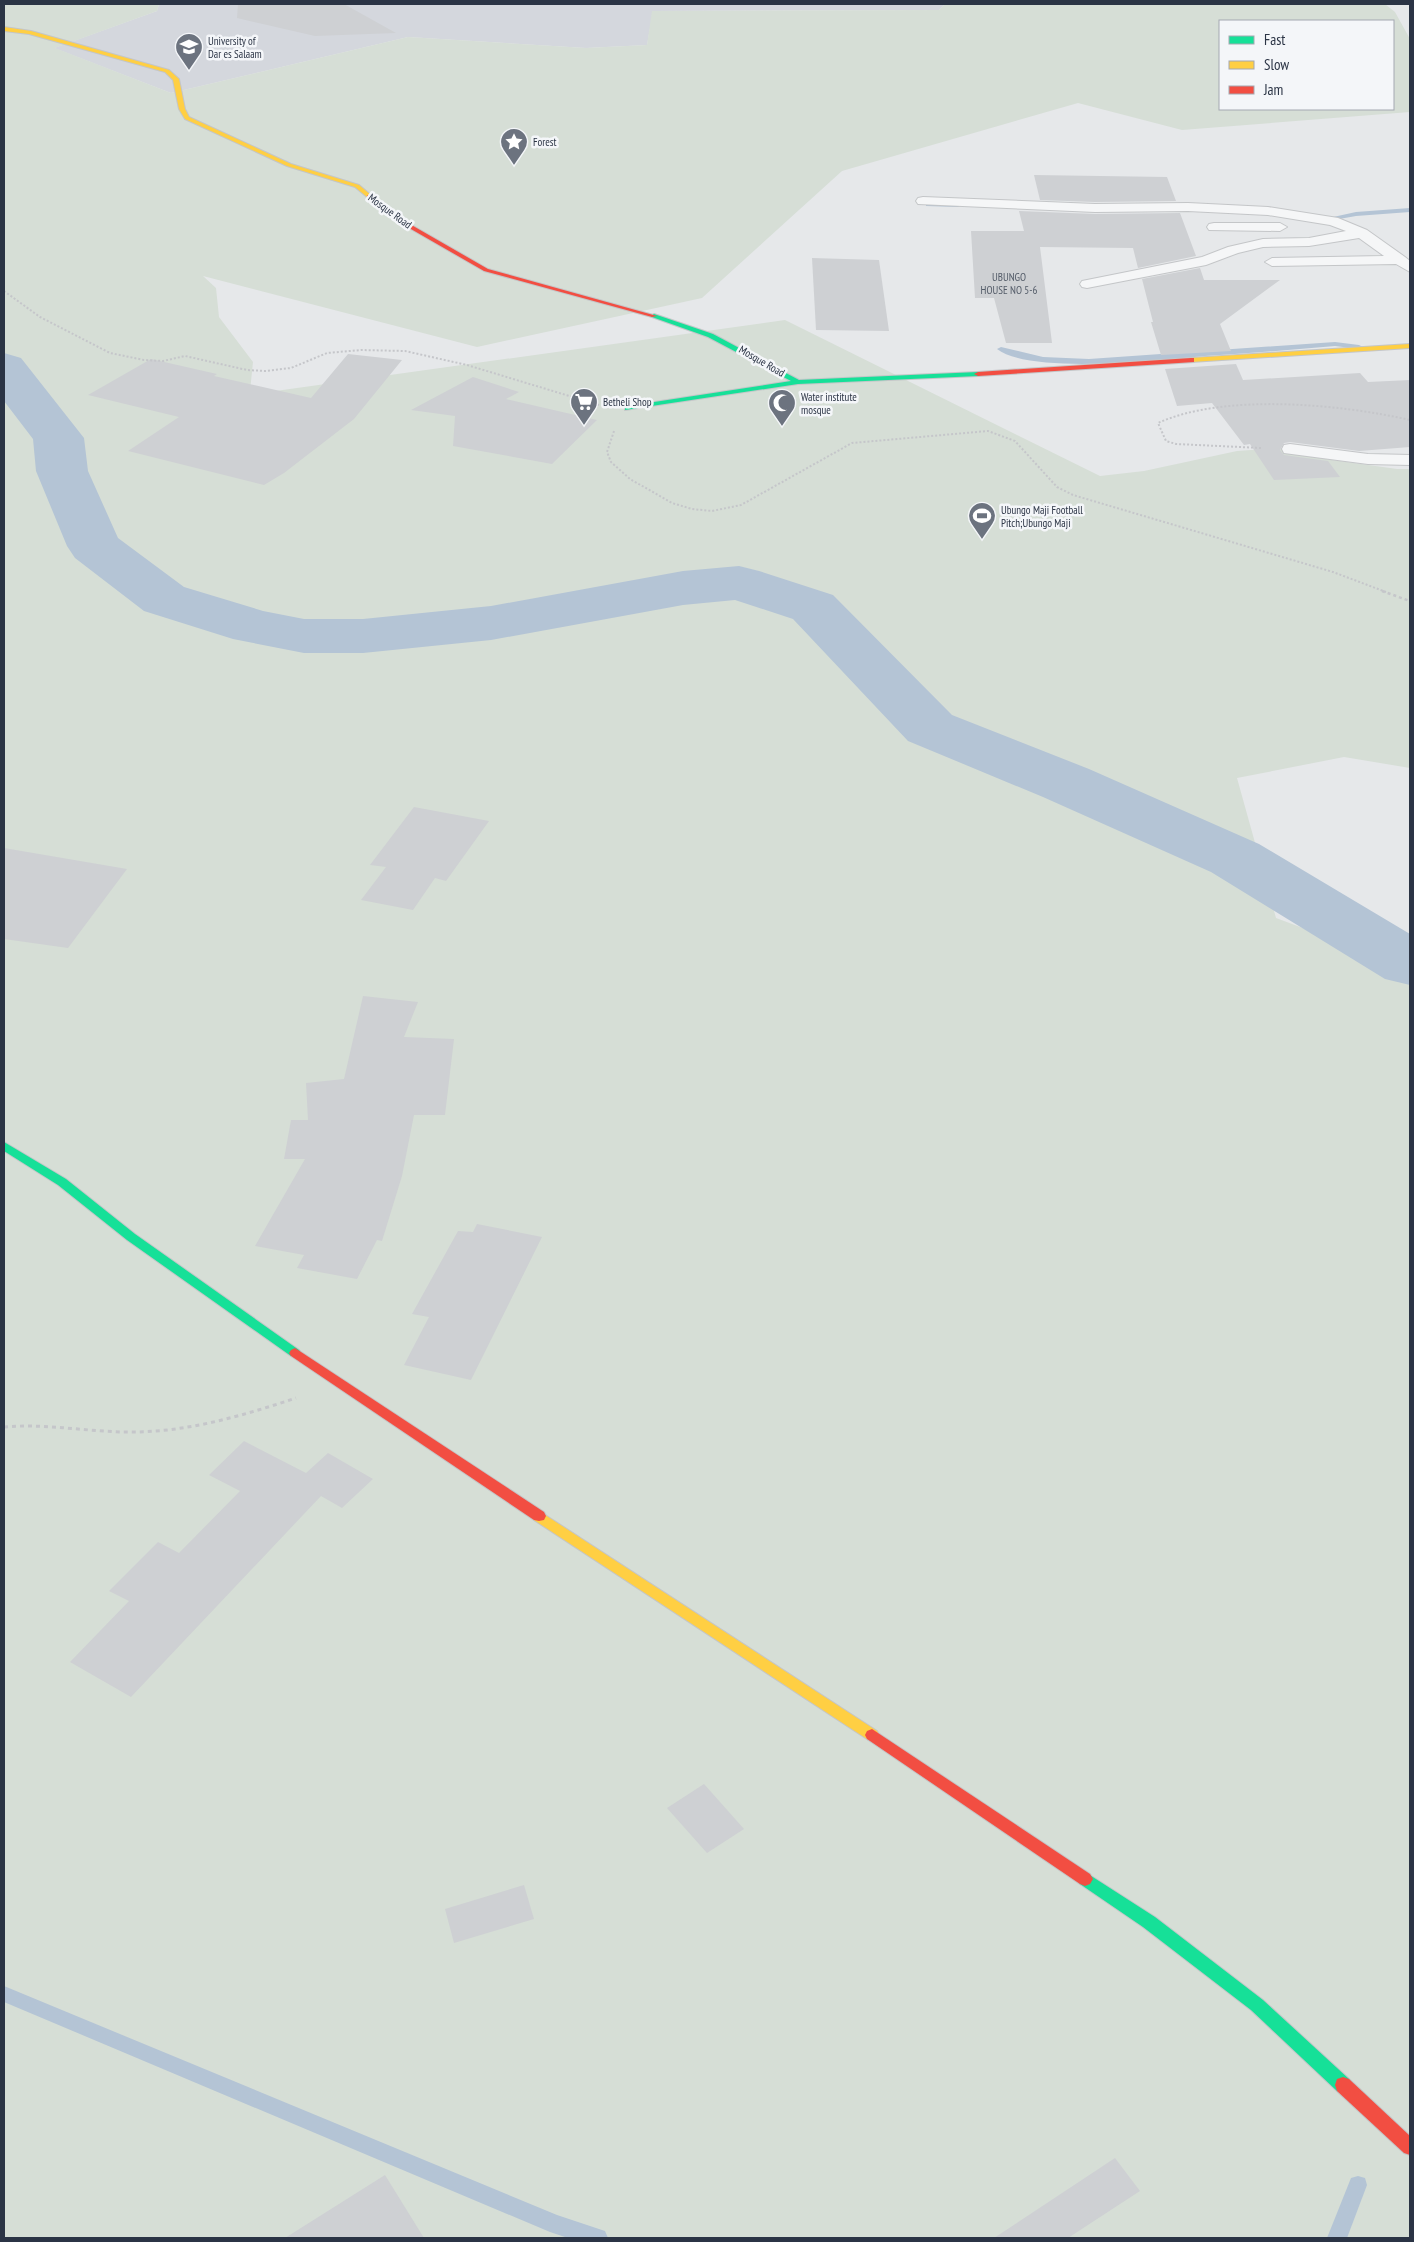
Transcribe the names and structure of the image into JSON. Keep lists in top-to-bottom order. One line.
{"streets":{"street":["Mosque Road"]},"places":{"school or university":["University of Dar es Salaam"],"place":["Forest"],"supermarket":["Betheli Shop"],"mosque":["Water institute mosque"],"sports":["Ubungo Maji Football Pitch;Ubungo Maji"]},"house_numbers":["UBUNGO HOUSE NO 5-6"],"legend":["Fast","Slow","Jam"]}
